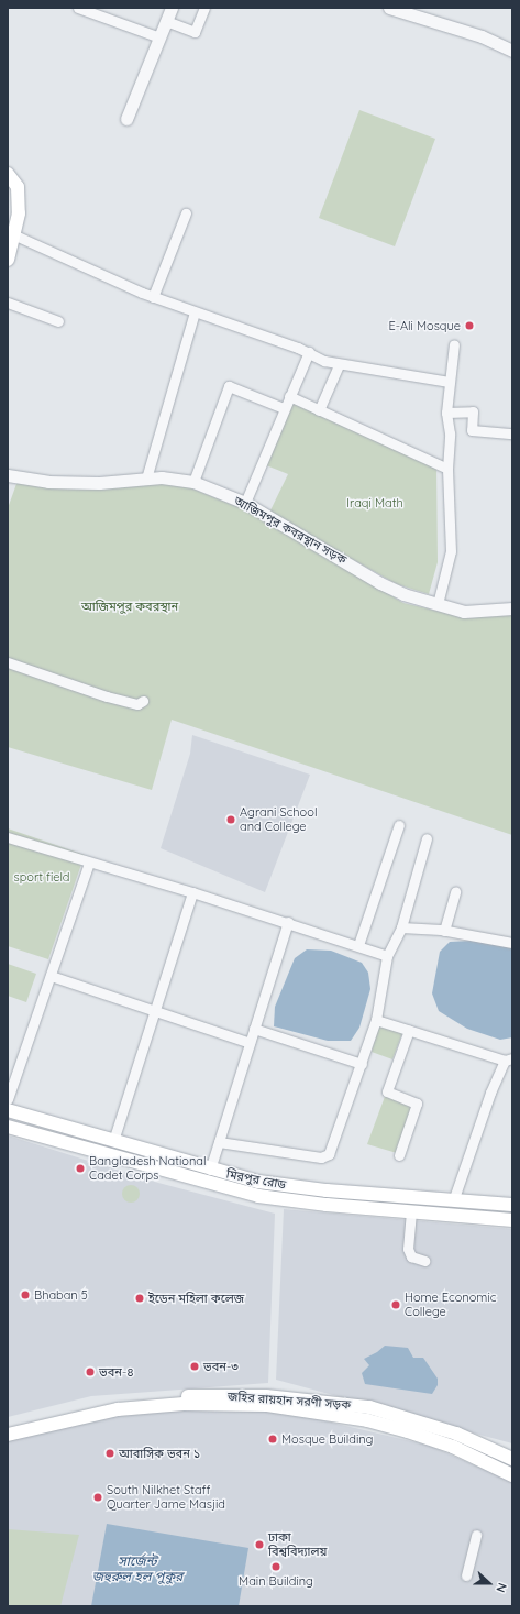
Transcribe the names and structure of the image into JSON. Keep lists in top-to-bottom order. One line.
{"streets":{"main road":["মিরপুর রোড","জহির রায়হান সরণী সড়ক"],"street":["আজিমপুর কবরস্থান সড়ক"]},"water":["সার্জেন্ট জহুরুল হল পুকুর"],"parks":["Iraqi Math","আজিমপুর কবরস্থান","sport field"],"places":["E-Ali Mosque","Agrani School and College","Bangladesh National Cadet Corps","Bhaban 5","ইডেন মহিলা কলেজ","Home Economic College","ভবন-৩","ভবন-৪","Mosque Building","আবাসিক ভবন ১","South Nilkhet Staff Quarter Jame Masjid","ঢাকা বিশ্ববিদ্যালয়","Main Building"],"north":"right"}
